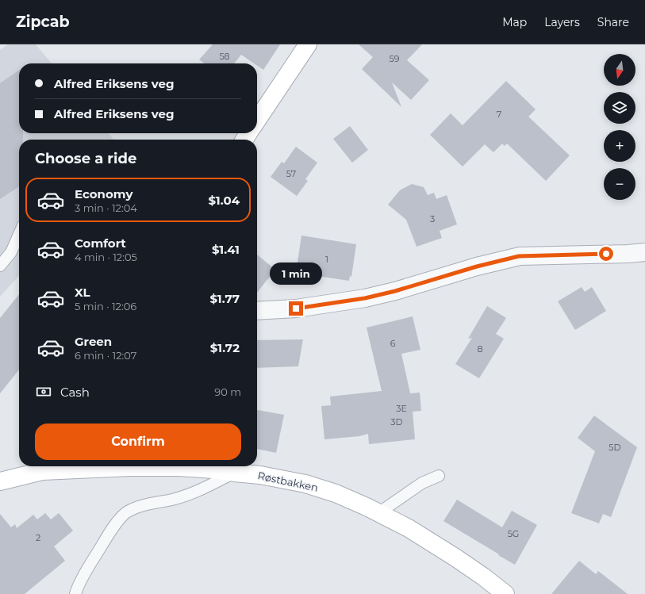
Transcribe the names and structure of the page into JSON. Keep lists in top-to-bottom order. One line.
{"streets":{"street":["Røstbakken"]},"house_numbers":["58","59","7","57","3","1","6","8","3E","3D","5D","5G","2"],"north":"bottom","page":{"header":"Zipcab","nav":["Map","Layers","Share"],"map_buttons":["+","−"],"banner":["Alfred Eriksens veg","Alfred Eriksens veg"],"heading":"Choose a ride","list":[{"name":"Economy","note":"3 min · 12:04","value":"$1.04"},{"name":"Comfort","note":"4 min · 12:05","value":"$1.41"},{"name":"XL","note":"5 min · 12:06","value":"$1.77"},{"name":"Green","note":"6 min · 12:07","value":"$1.72"}],"bubble":"1 min","pay":["Cash","90 m"],"buttons":"Confirm"}}
